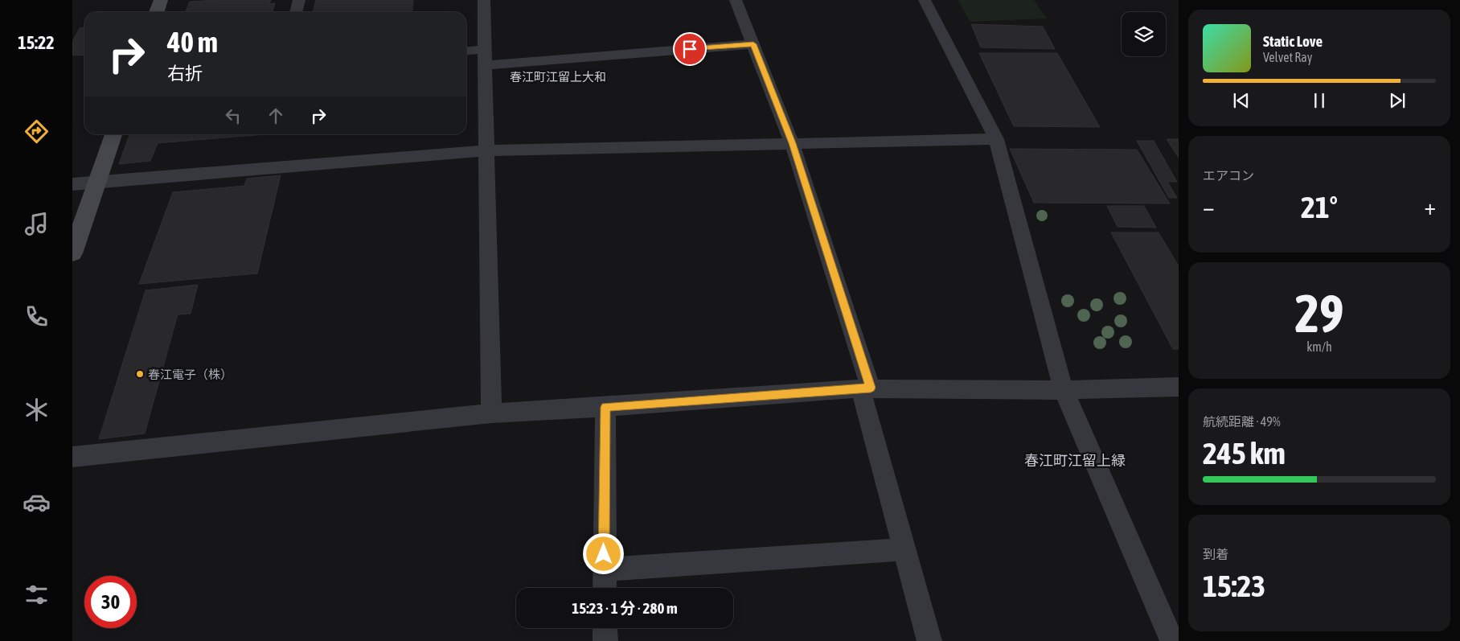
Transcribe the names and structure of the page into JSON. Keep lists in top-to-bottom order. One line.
{"districts":["春江町江留上大和","春江町江留上緑"],"places":["春江電子（株）"],"page":{"tabs":"15:22","turn":["40 m","右折"],"song":["Static Love","Velvet Ray"],"tile":["エアコン",["29","km/h"],["航続距離 · 49%","245 km"],["到着","15:23"]],"heat":["−","21°","+"],"limit":"30","trip":"15:23 · 1 分 · 280 m"}}
